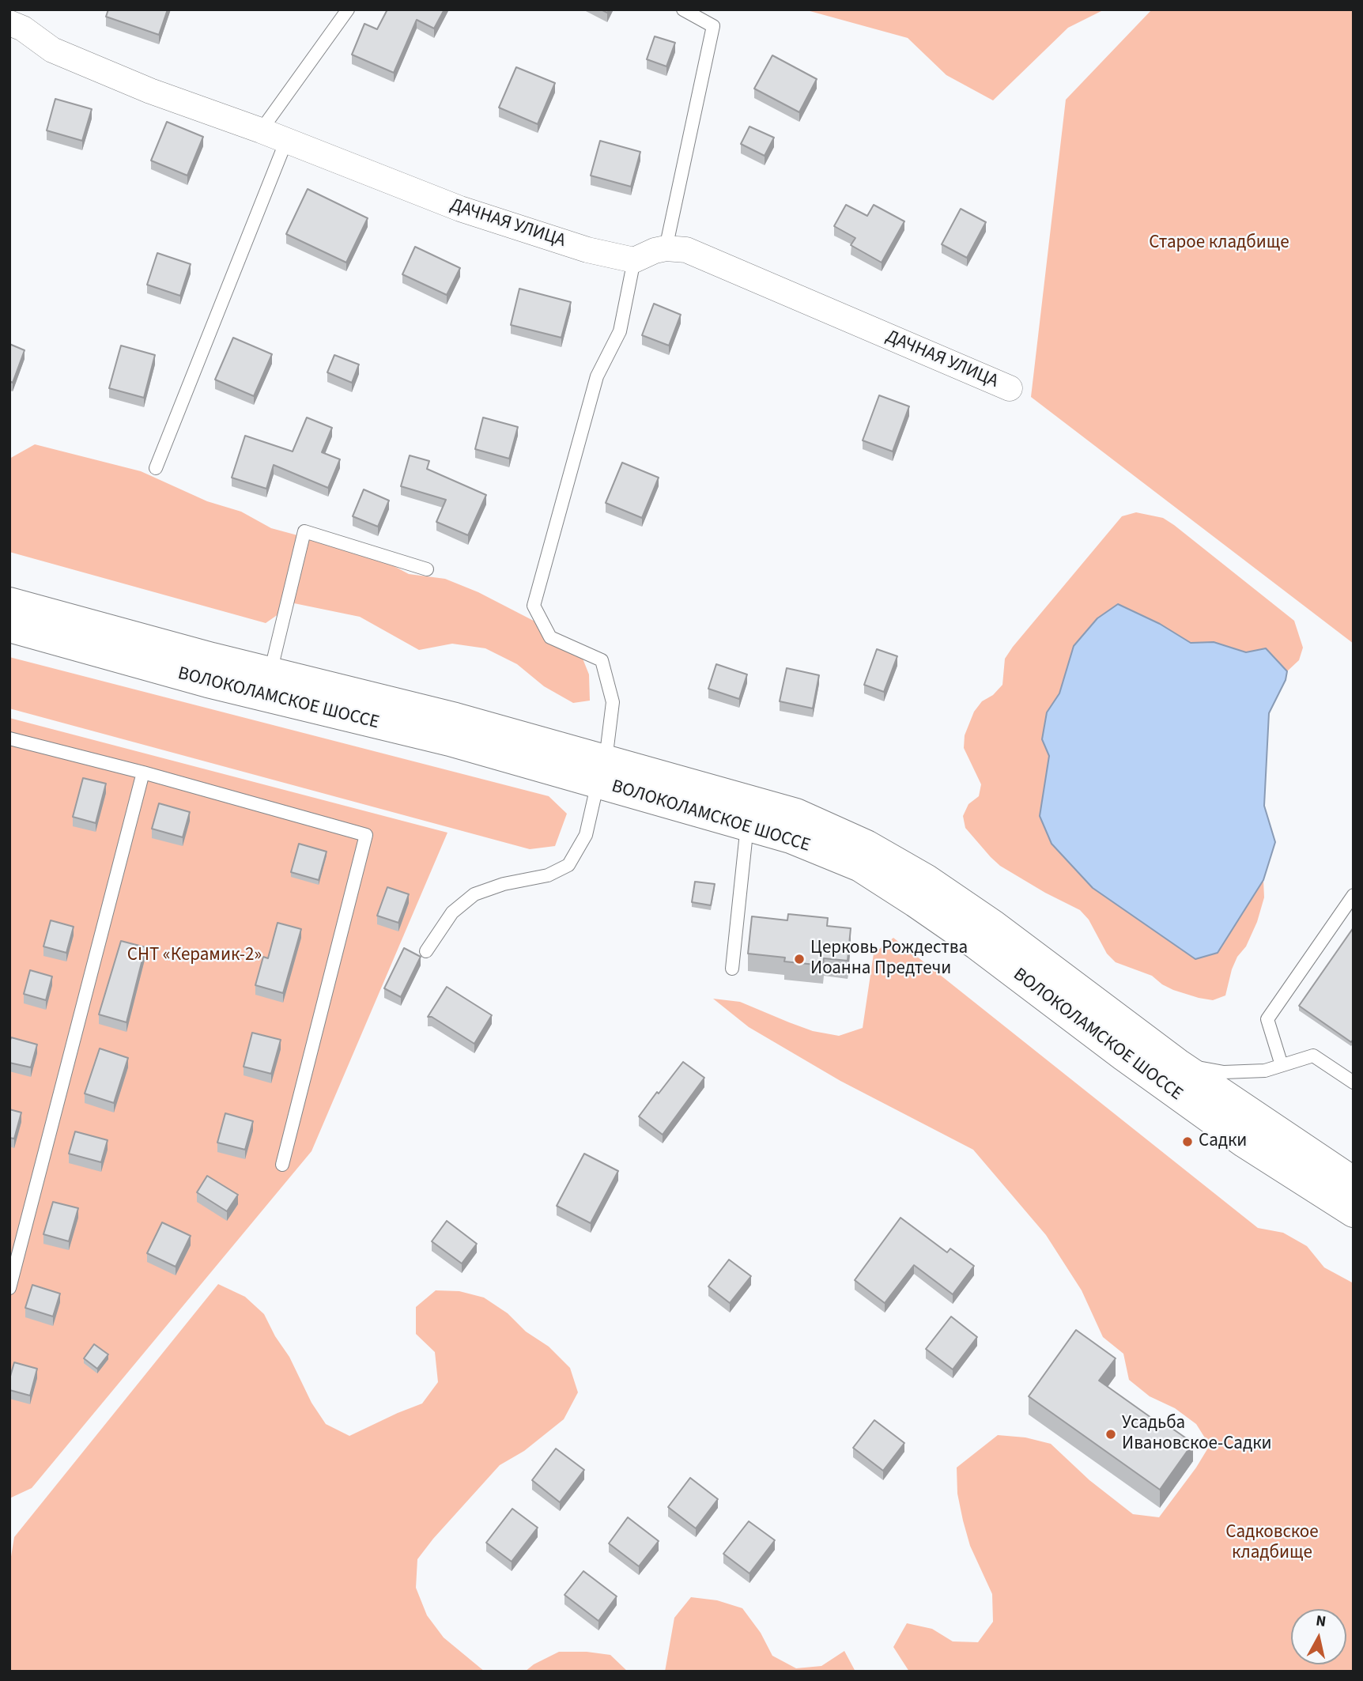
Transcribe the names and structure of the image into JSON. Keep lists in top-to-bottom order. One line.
{"streets":{"main road":["ВОЛОКОЛАМСКОЕ ШОССЕ"],"street":["ДАЧНАЯ УЛИЦА"]},"parks":["Старое кладбище","СНТ «Керамик-2»","Садковское кладбище"],"places":["Церковь Рождества Иоанна Предтечи","Садки","Усадьба Ивановское-Садки"],"north":"top"}
